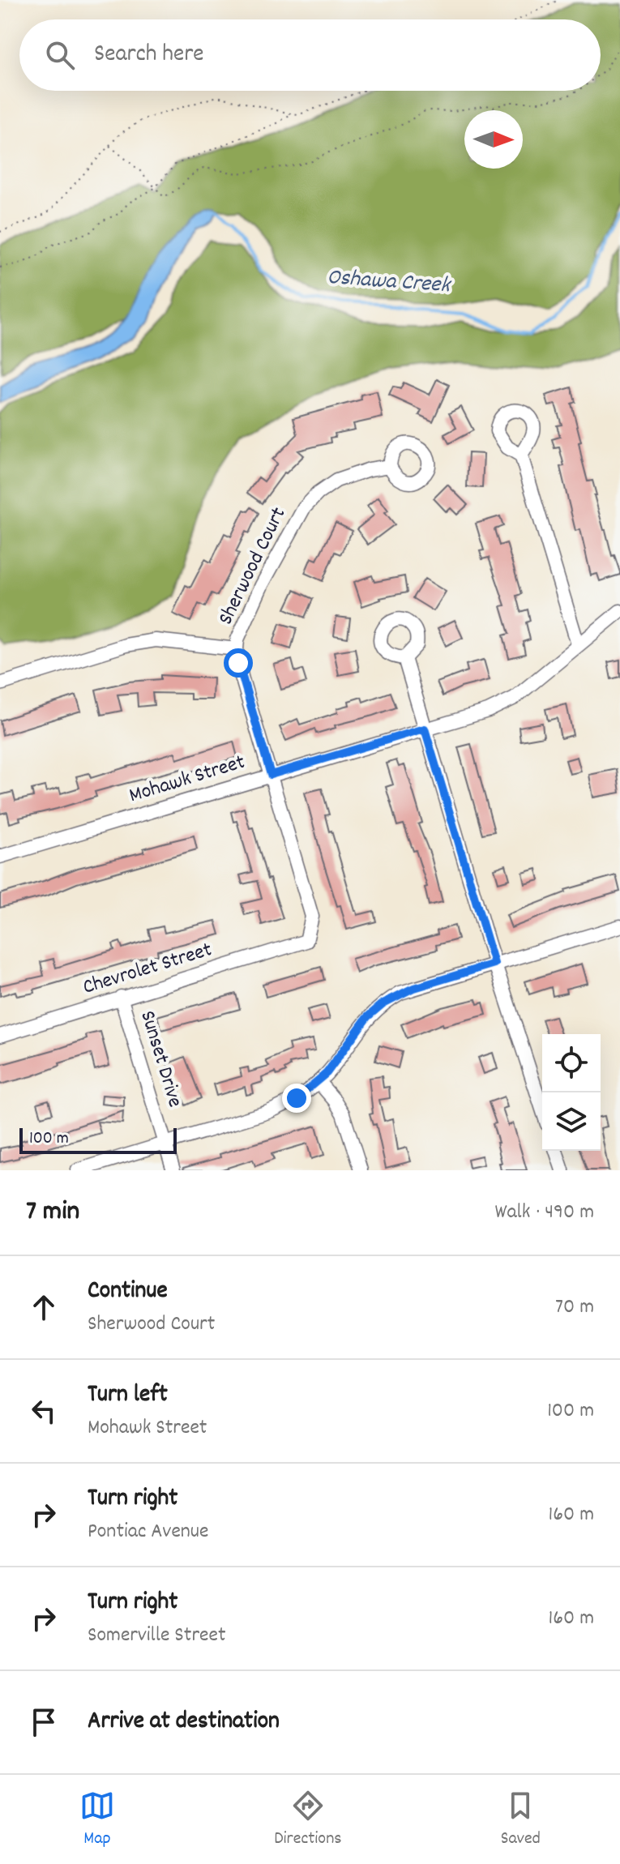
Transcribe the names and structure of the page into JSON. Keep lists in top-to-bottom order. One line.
{"streets":{"street":["Sherwood Court","Mohawk Street","Chevrolet Street","Sunset Drive"]},"crossings":[["Sherwood Court","Mohawk Street"],["Sherwood Court","Chevrolet Street"],["Chevrolet Street","Sunset Drive"]],"water":["Oshawa Creek"],"scale_bar":"100 m","north":"right","page":{"search":"Search here","scale":"100 m","heading":["7 min","Walk · 490 m"],"list":[["Continue","Sherwood Court","70 m"],["Turn left","Mohawk Street","100 m"],["Turn right","Pontiac Avenue","160 m"],["Turn right","Somerville Street","160 m"],"Arrive at destination"],"nav":["Map","Directions","Saved"]}}
